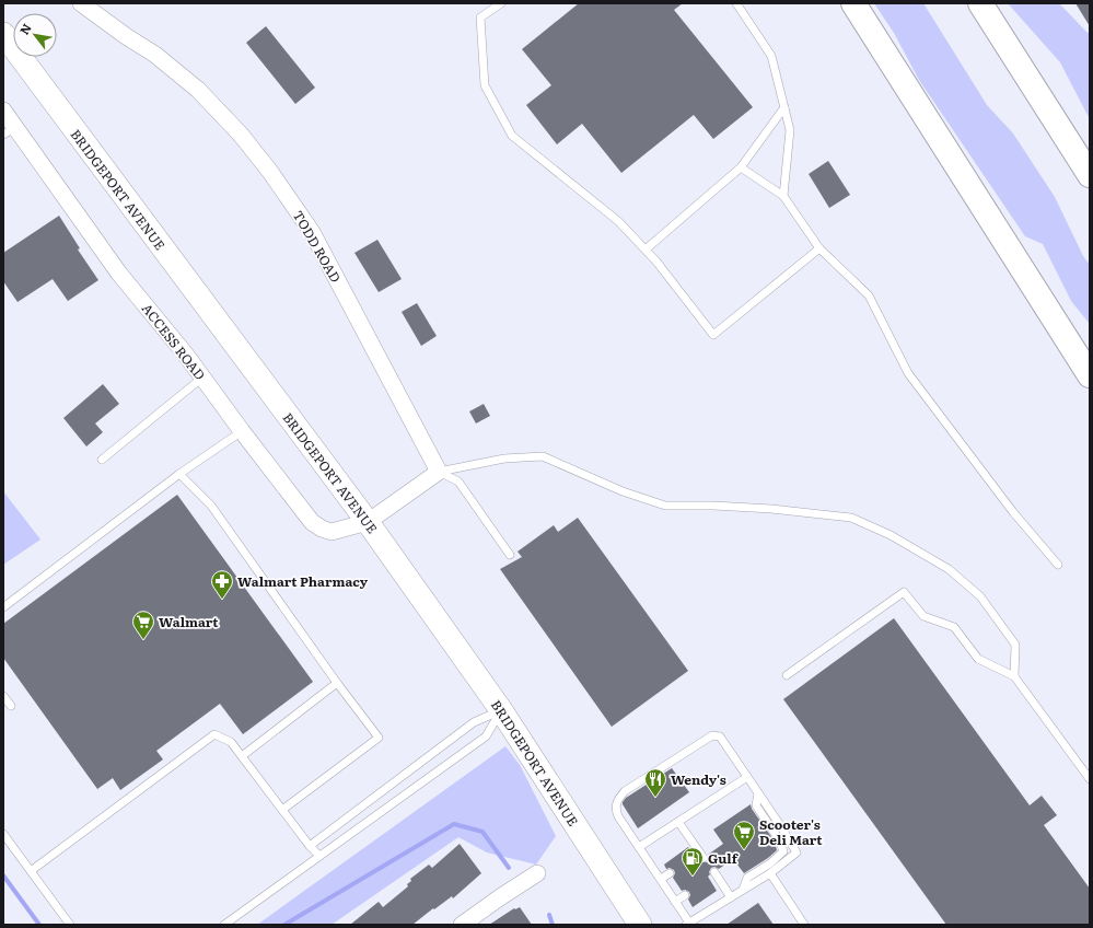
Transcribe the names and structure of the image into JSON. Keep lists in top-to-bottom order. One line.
{"streets":{"main road":["BRIDGEPORT AVENUE"],"street":["TODD ROAD","ACCESS ROAD"]},"crossings":[["BRIDGEPORT AVENUE","ACCESS ROAD"]],"places":{"pharmacy":["Walmart Pharmacy"],"supermarket":["Walmart","Scooter's Deli Mart"],"restaurant":["Wendy's"],"fuel station":["Gulf"]},"north":"top left"}
